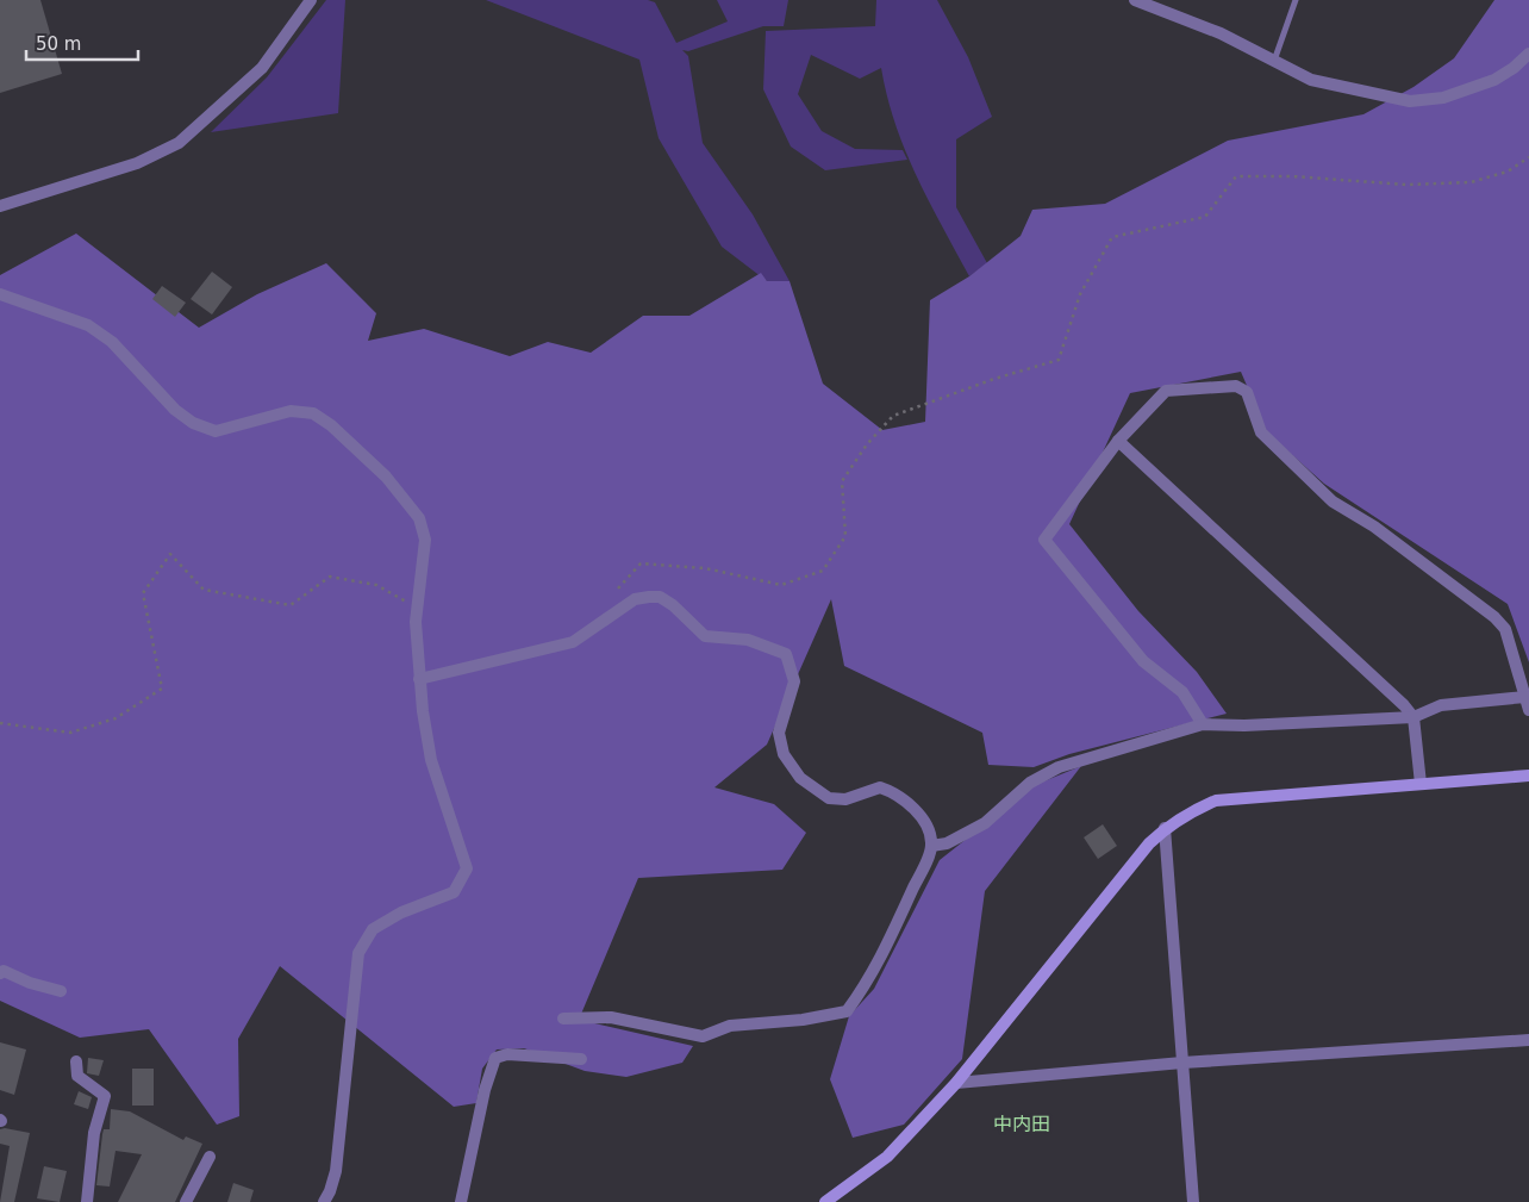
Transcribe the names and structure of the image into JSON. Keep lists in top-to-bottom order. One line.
{"districts":["中内田"],"scale_bar":"50 m"}
